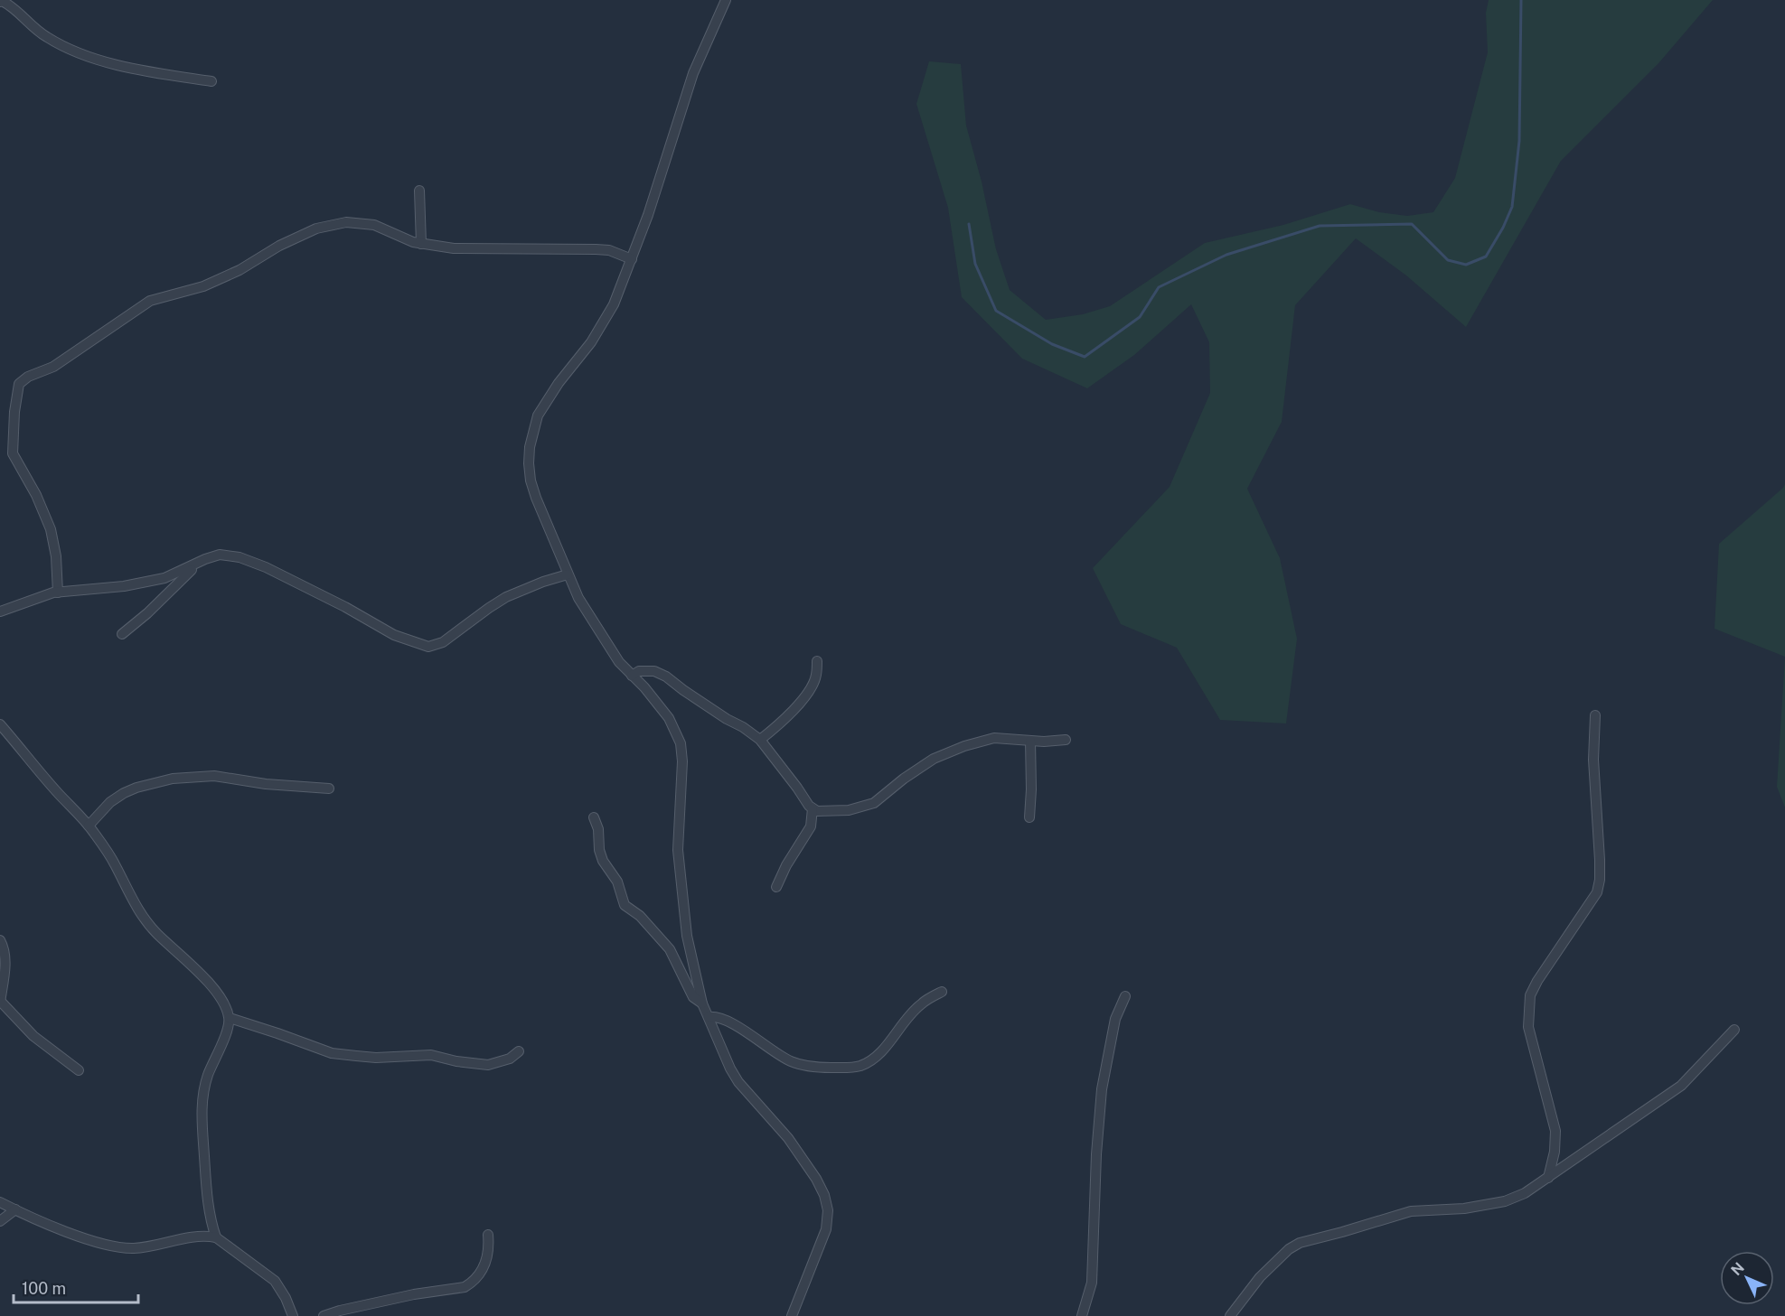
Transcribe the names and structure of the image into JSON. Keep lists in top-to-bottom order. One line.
{"scale_bar":"100 m","north":"top left"}
